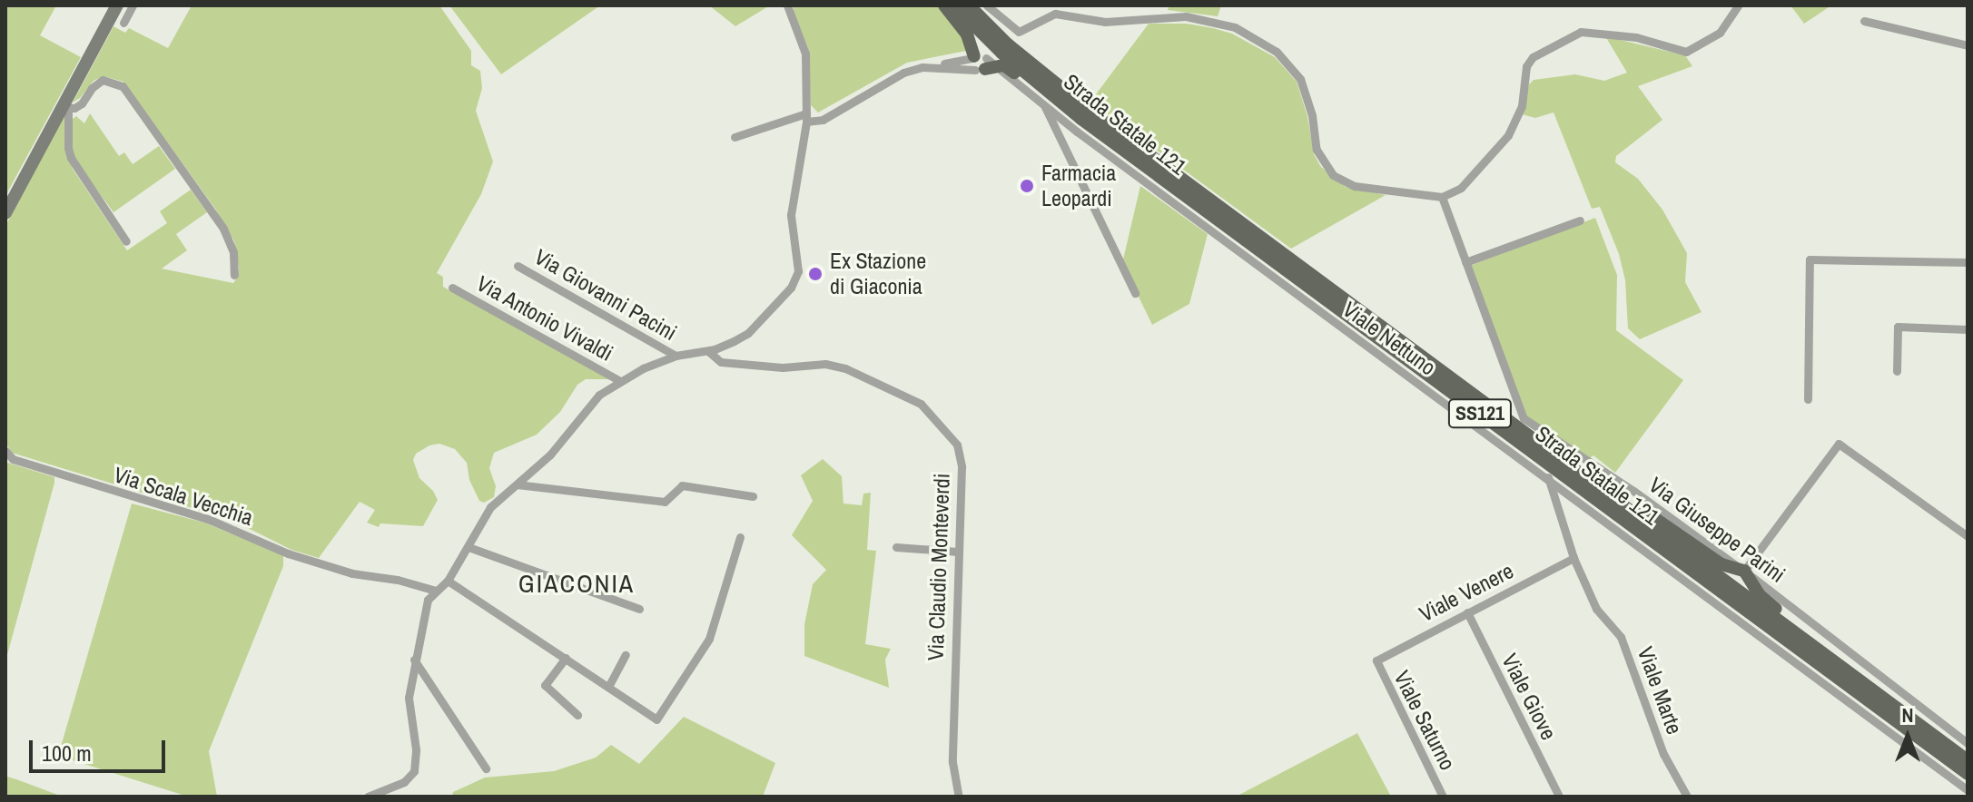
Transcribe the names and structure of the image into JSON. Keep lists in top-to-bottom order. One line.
{"streets":{"main road":["Strada Statale 121","SS121"],"street":["Via Giovanni Pacini","Via Antonio Vivaldi","Viale Nettuno","Via Scala Vecchia","Via Giuseppe Parini","Via Claudio Monteverdi","Viale Venere","Viale Marte","Viale Giove","Viale Saturno"]},"crossings":[["Strada Statale 121","SS121"],["Viale Nettuno","Viale Marte"],["Viale Venere","Viale Marte"],["Viale Venere","Viale Giove"],["Viale Venere","Viale Saturno"]],"districts":["GIACONIA"],"places":["Farmacia Leopardi","Ex Stazione di Giaconia"],"scale_bar":"100 m","north":"top"}
